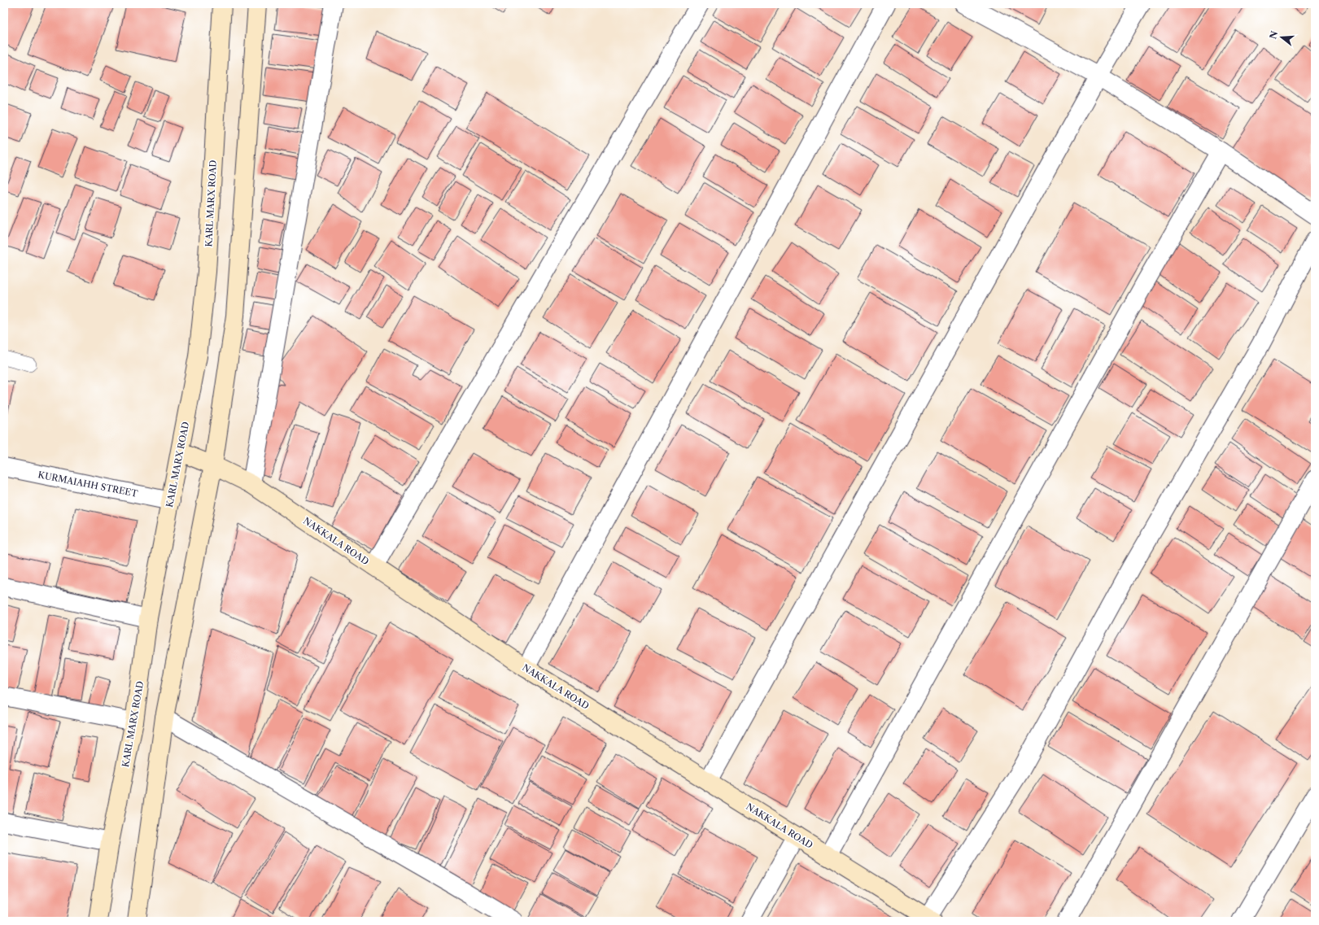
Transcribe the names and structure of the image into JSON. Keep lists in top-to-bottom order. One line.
{"streets":{"main road":["KARL MARX ROAD","NAKKALA ROAD"],"street":["KURMAIAHH STREET"]},"crossings":[["KARL MARX ROAD","KURMAIAHH STREET"],["KARL MARX ROAD","NAKKALA ROAD"]],"north":"left"}
